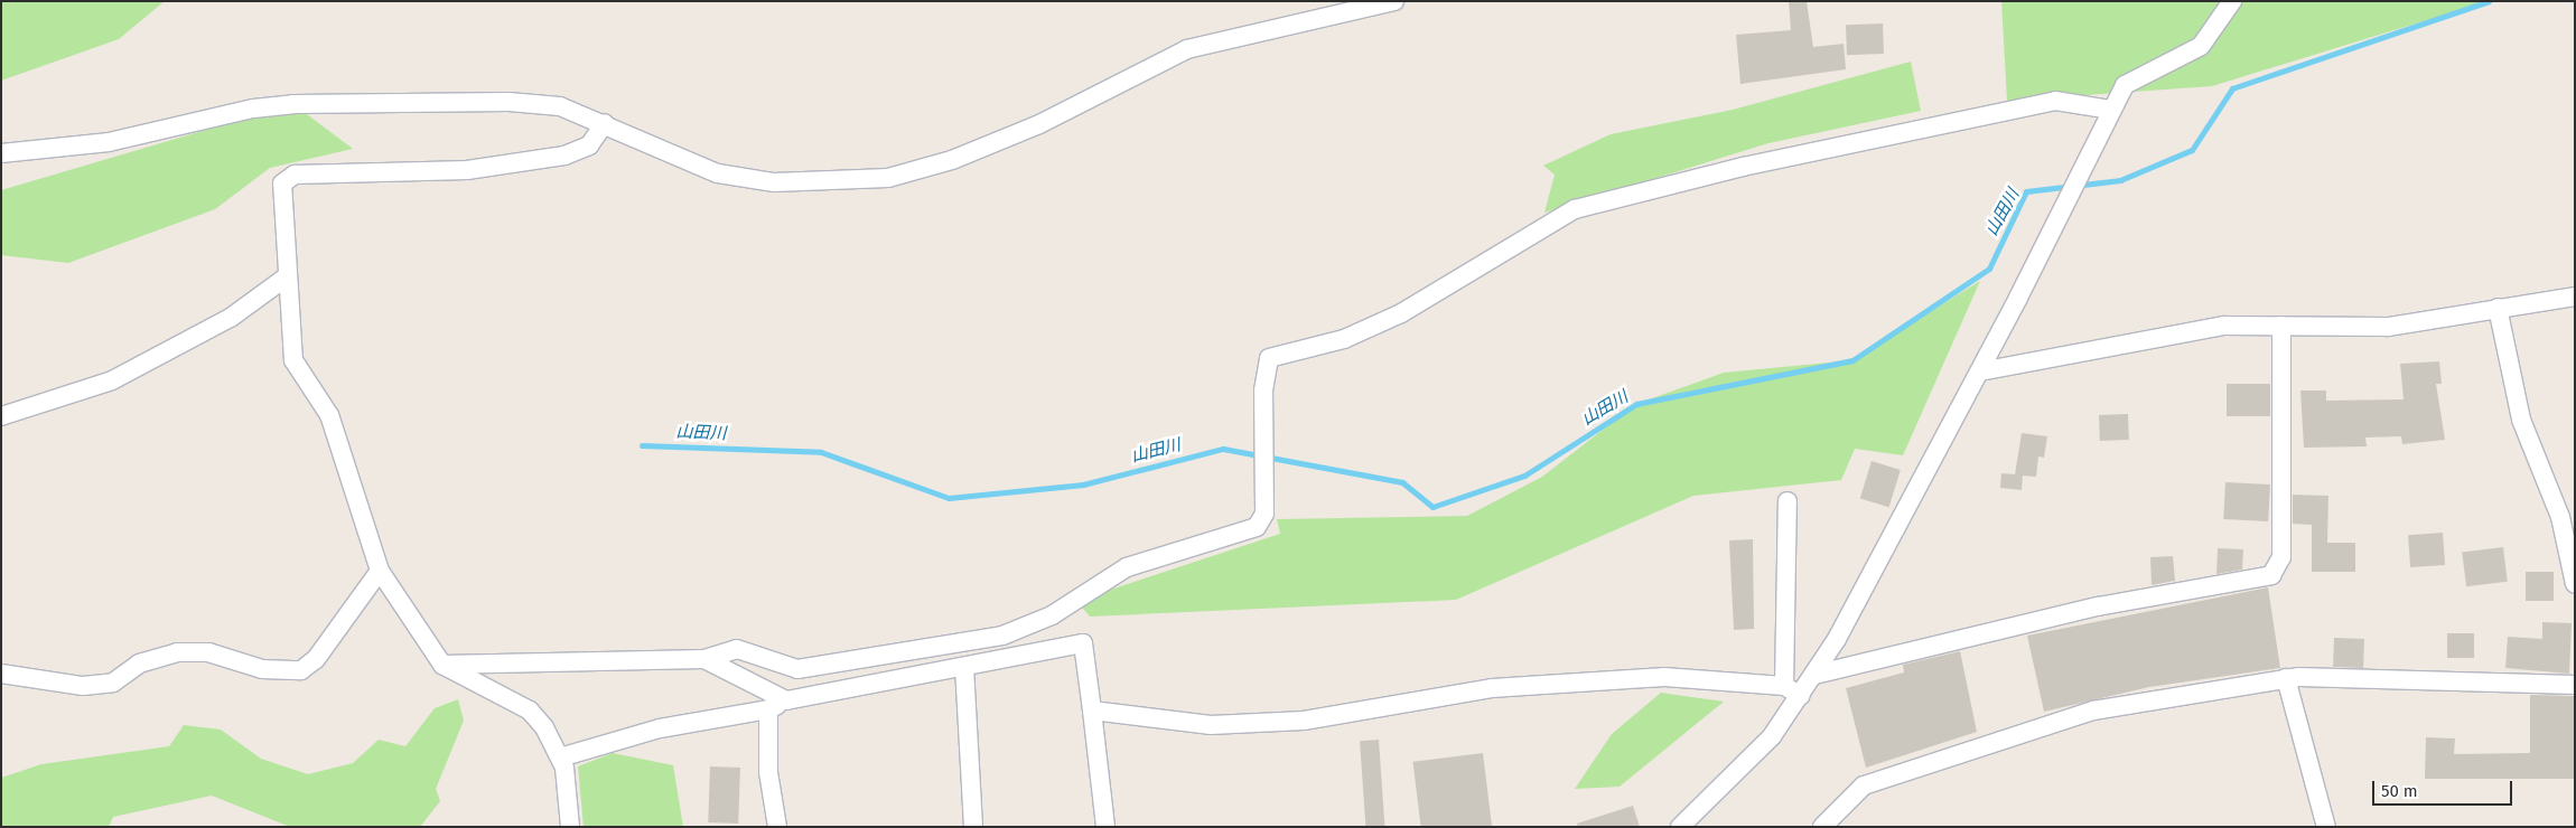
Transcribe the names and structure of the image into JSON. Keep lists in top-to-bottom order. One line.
{"water":["山田川"],"scale_bar":"50 m"}
